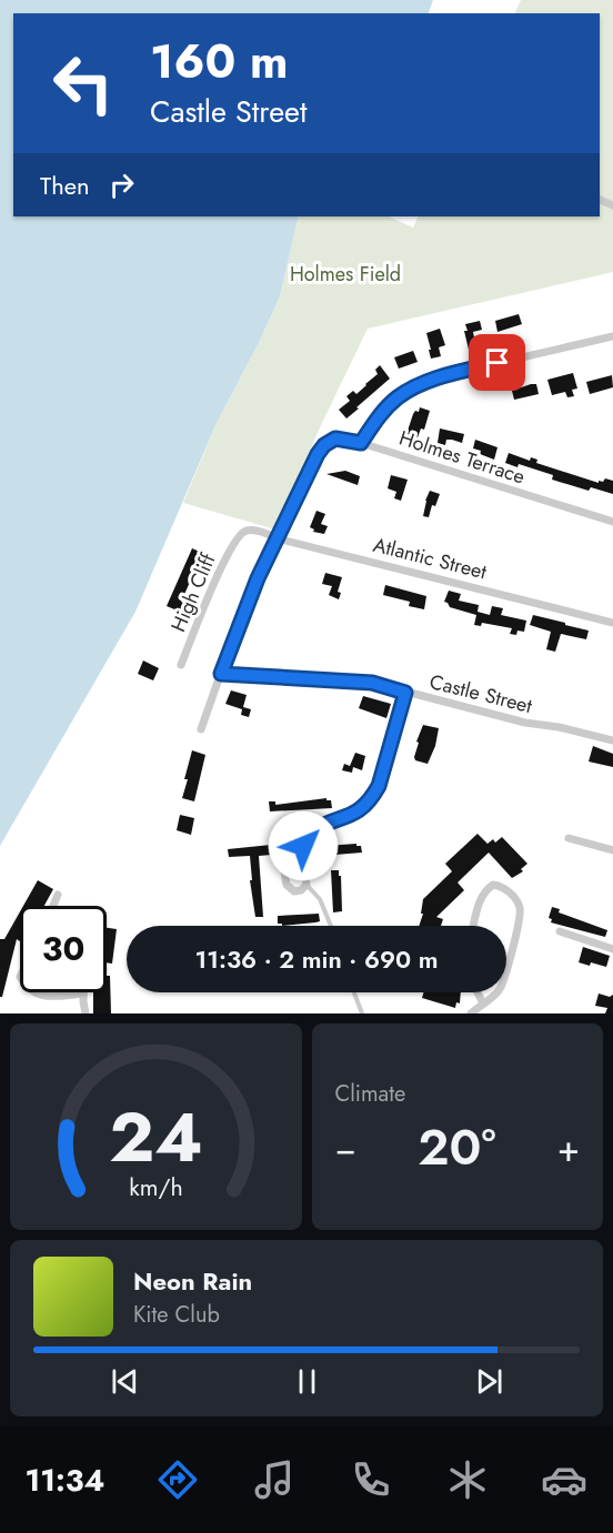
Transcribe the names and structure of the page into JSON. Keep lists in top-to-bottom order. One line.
{"streets":{"street":["Holmes Terrace","Atlantic Street","High Cliff","Castle Street"]},"crossings":[["Holmes Terrace","Atlantic Street"],["Holmes Terrace","Castle Street"],["Atlantic Street","High Cliff"]],"parks":["Holmes Field"],"page":{"turn":["160 m","Castle Street"],"then":"Then","limit":"30","trip":"11:36 · 2 min · 690 m","tile":"Climate","heat":["−","20°","+"],"song":["Neon Rain","Kite Club"],"tabs":"11:34","gauge":["24","km/h"]}}
